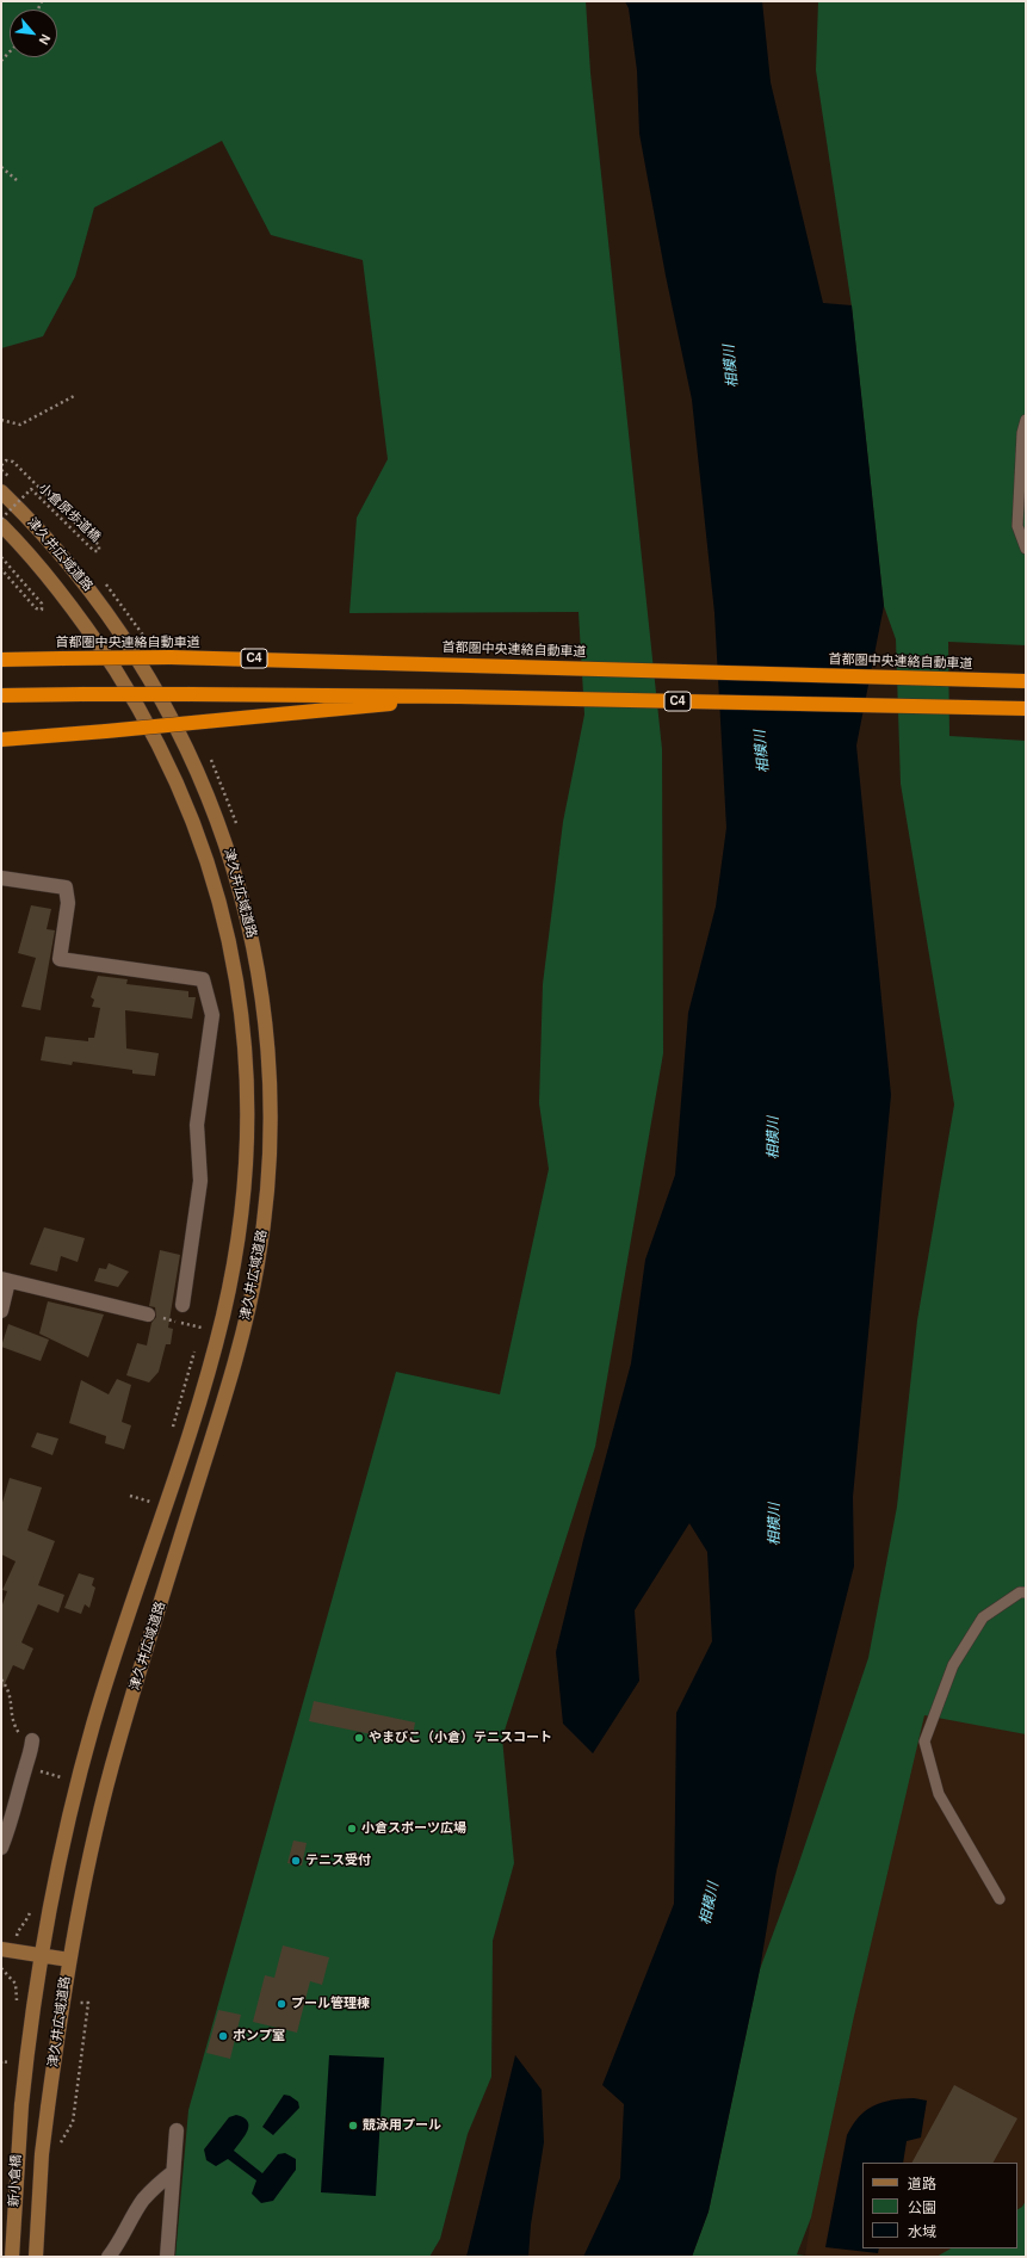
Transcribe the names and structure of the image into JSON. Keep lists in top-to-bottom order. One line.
{"streets":{"highway":["首都圏中央連絡自動車道","C4"],"main road":["津久井広域道路","新小倉橋"],"path":["小倉原歩道橋"]},"crossings":[["津久井広域道路","新小倉橋"]],"water":["相模川"],"places":["やまびこ（小倉）テニスコート","小倉スポーツ広場","テニス受付","プール管理棟","ポンプ室","競泳用プール"],"legend":["道路","公園","水域"],"north":"bottom right"}
